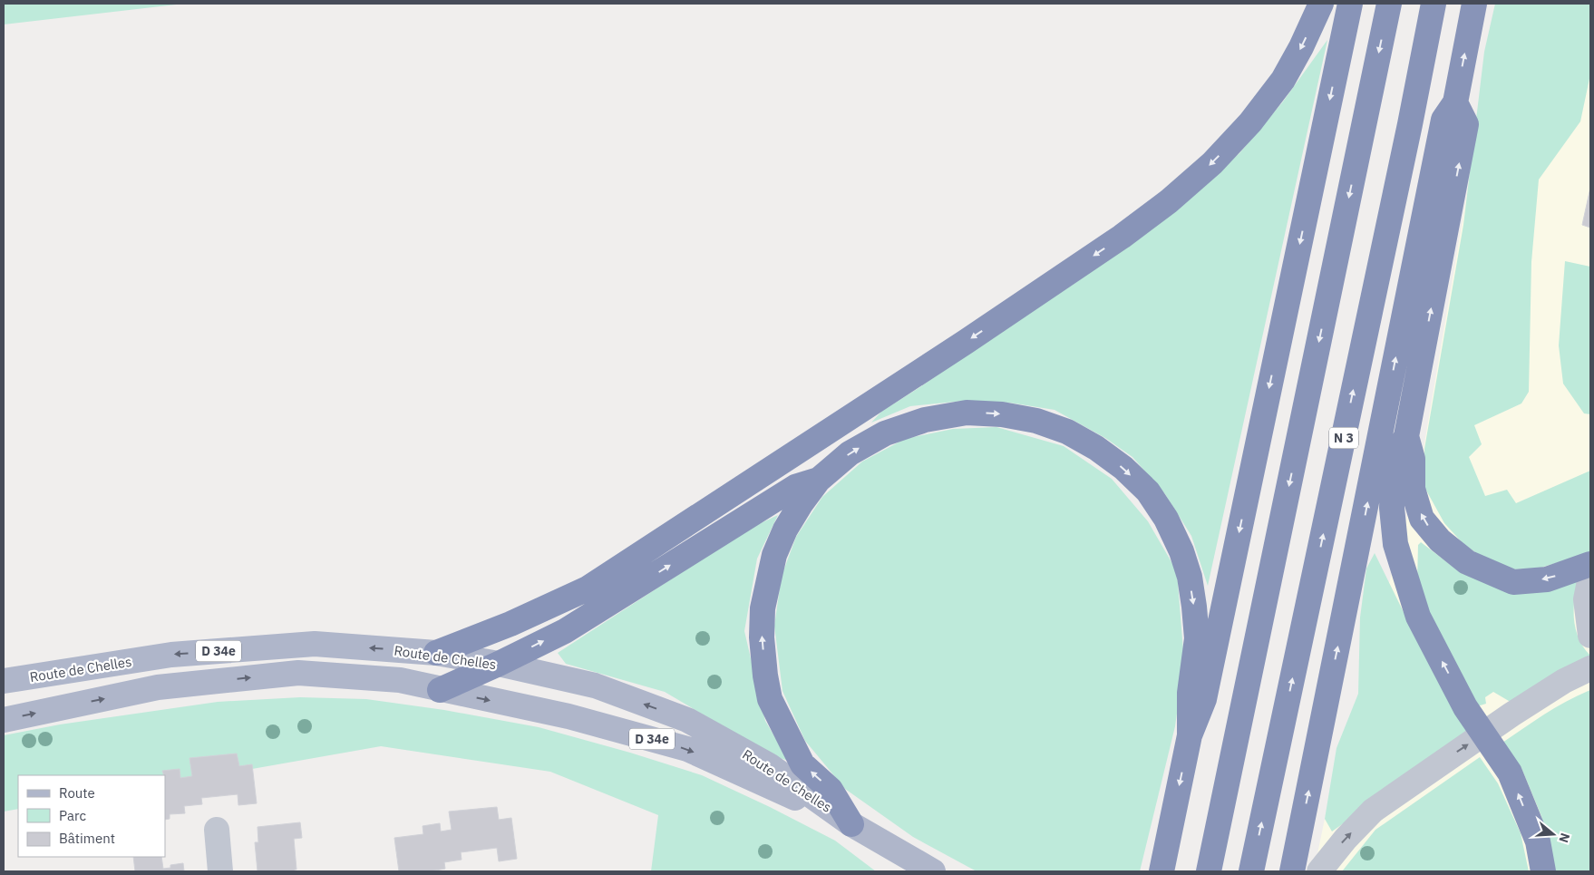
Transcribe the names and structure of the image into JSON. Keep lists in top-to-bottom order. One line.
{"streets":{"highway":["N 3"],"main road":["D 34e","Route de Chelles"]},"legend":["Route","Parc","Bâtiment"],"north":"right"}
